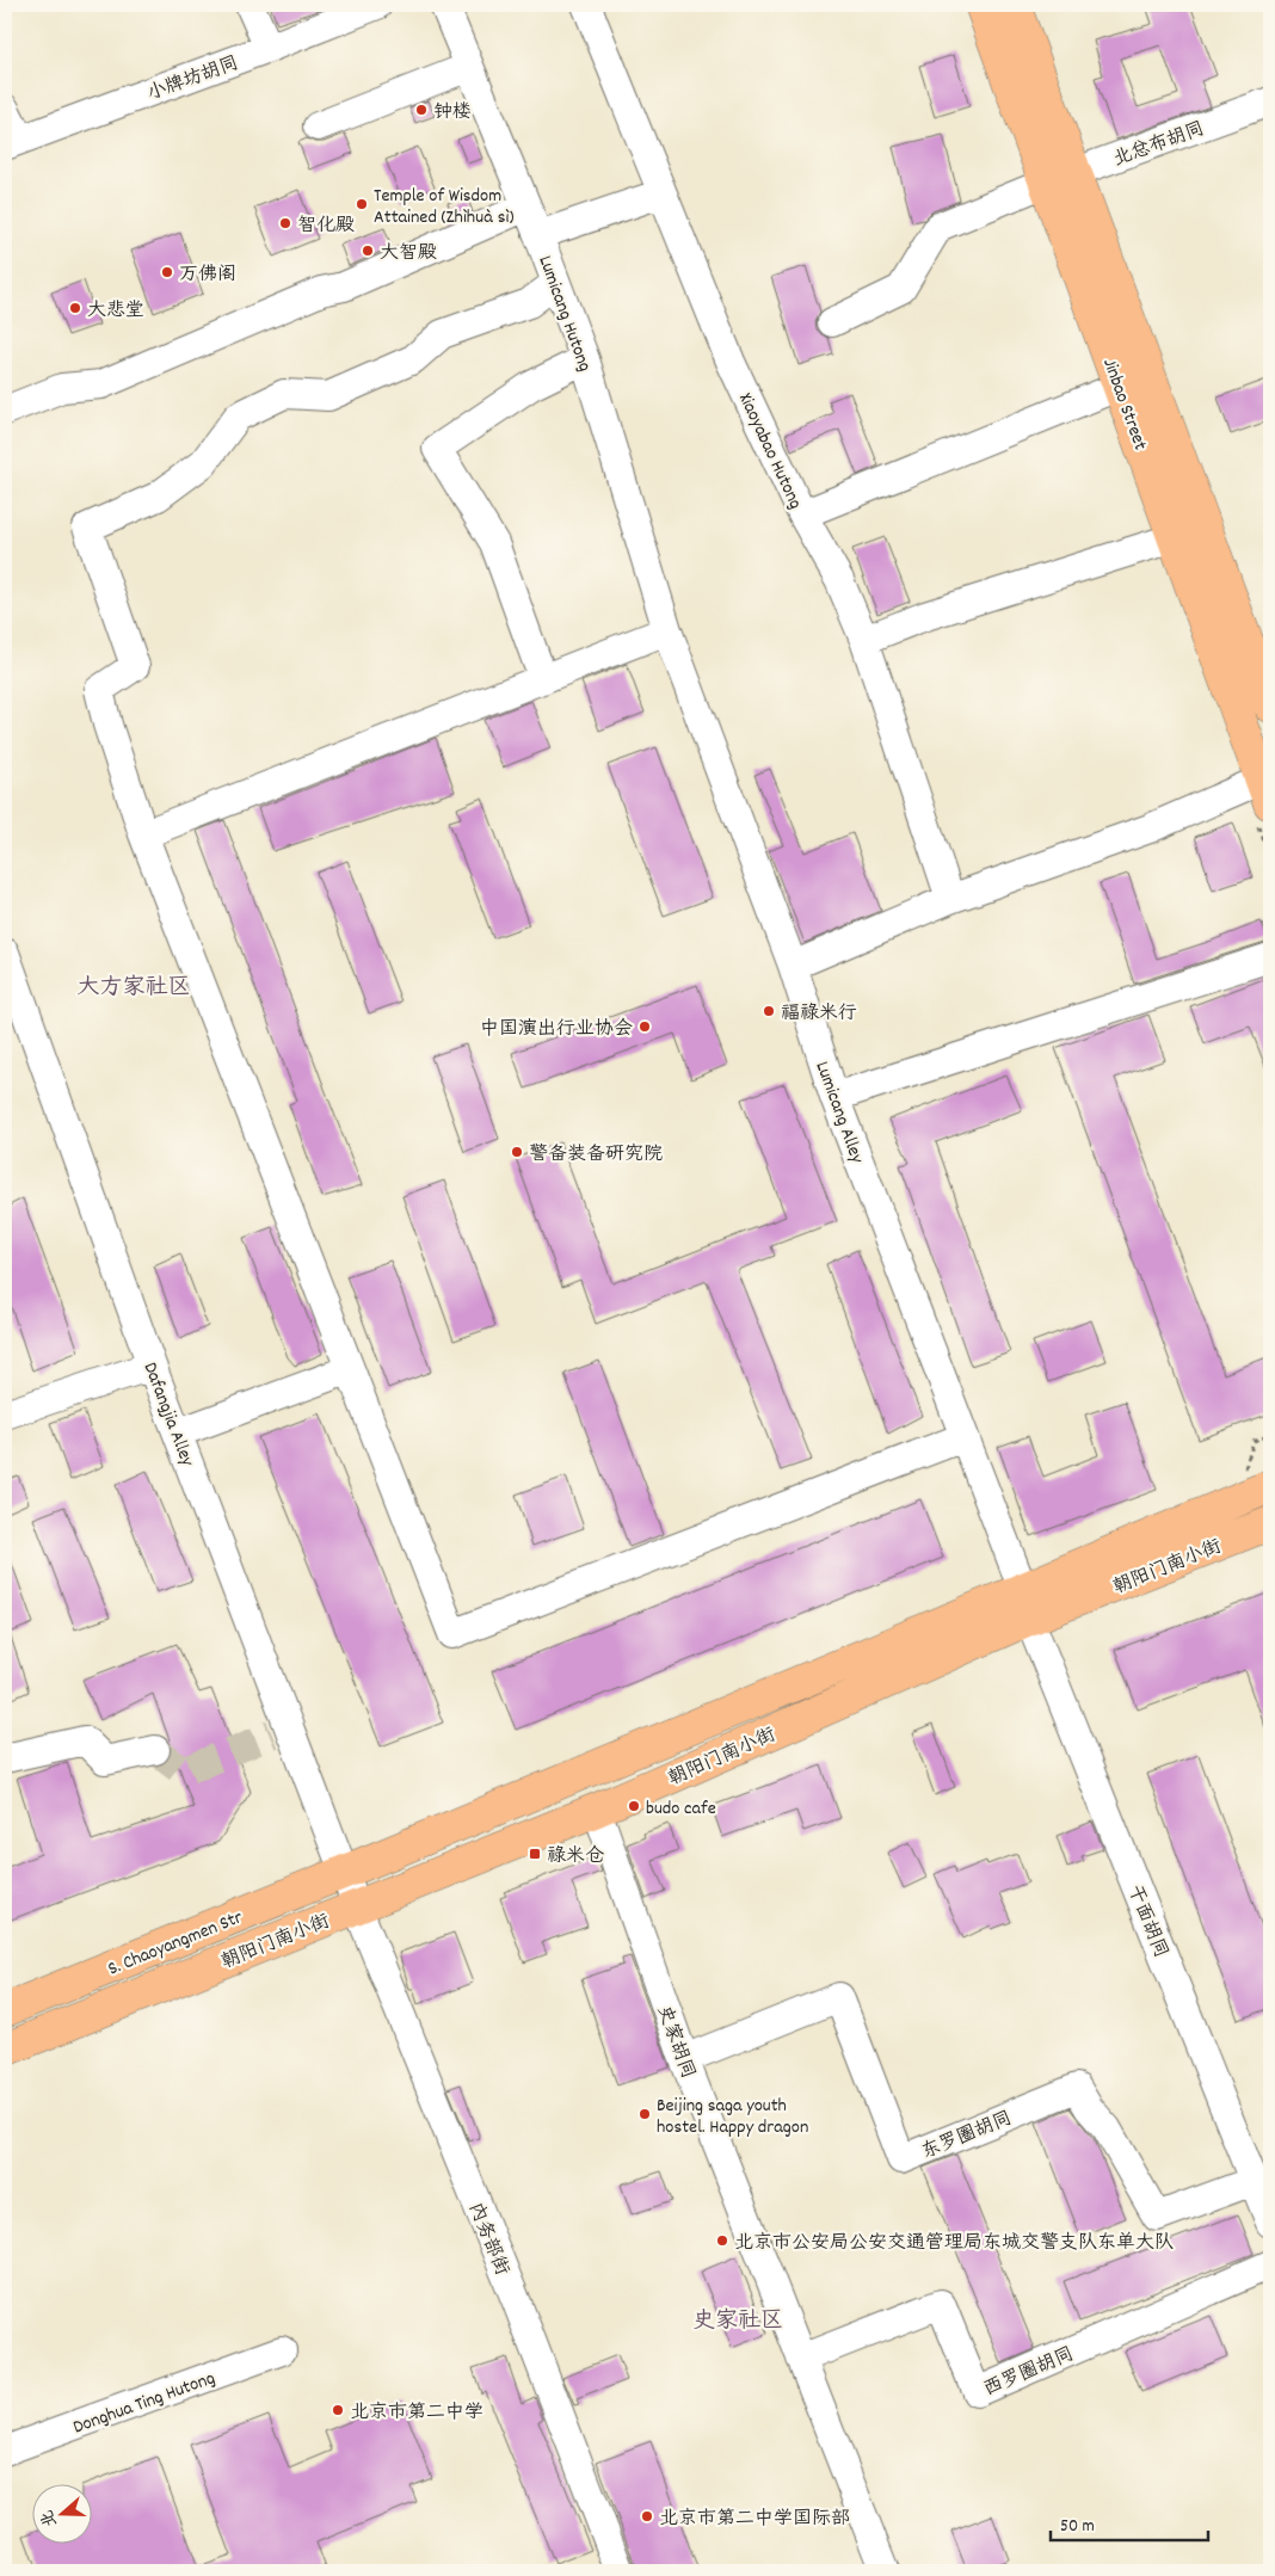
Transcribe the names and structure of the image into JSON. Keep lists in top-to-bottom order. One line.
{"streets":{"main road":["Jinbao Street","朝阳门南小街","S. Chaoyangmen Str"],"street":["小牌坊胡同","北总布胡同","Lumicang Hutong","Xiaoyabao Hutong","Lumicang Alley","Dafangjia Alley","干面胡同","史家胡同","东罗圈胡同","内务部街","西罗圈胡同","Donghua Ting Hutong"]},"crossings":[["北总布胡同","Jinbao Street"],["Lumicang Hutong","Lumicang Alley"],["Lumicang Alley","朝阳门南小街"],["Lumicang Alley","干面胡同"],["Dafangjia Alley","朝阳门南小街"],["Dafangjia Alley","S. Chaoyangmen Str"],["Dafangjia Alley","内务部街"],["朝阳门南小街","干面胡同"],["朝阳门南小街","S. Chaoyangmen Str"],["朝阳门南小街","史家胡同"],["朝阳门南小街","内务部街"],["干面胡同","东罗圈胡同"],["S. Chaoyangmen Str","内务部街"],["史家胡同","东罗圈胡同"],["史家胡同","西罗圈胡同"]],"districts":["大方家社区","史家社区"],"places":{"other":["钟楼","Temple of Wisdom Attained (Zhìhuà sì)","智化殿","大智殿","万佛阁","大悲堂","福禄米行","中国演出行业协会","警备装备研究院","budo cafe","Beijing saga youth hostel. Happy dragon","北京市公安局公安交通管理局东城交警支队东单大队","北京市第二中学","北京市第二中学国际部"],"transit":["禄米仓"]},"scale_bar":"50 m","north":"left"}
